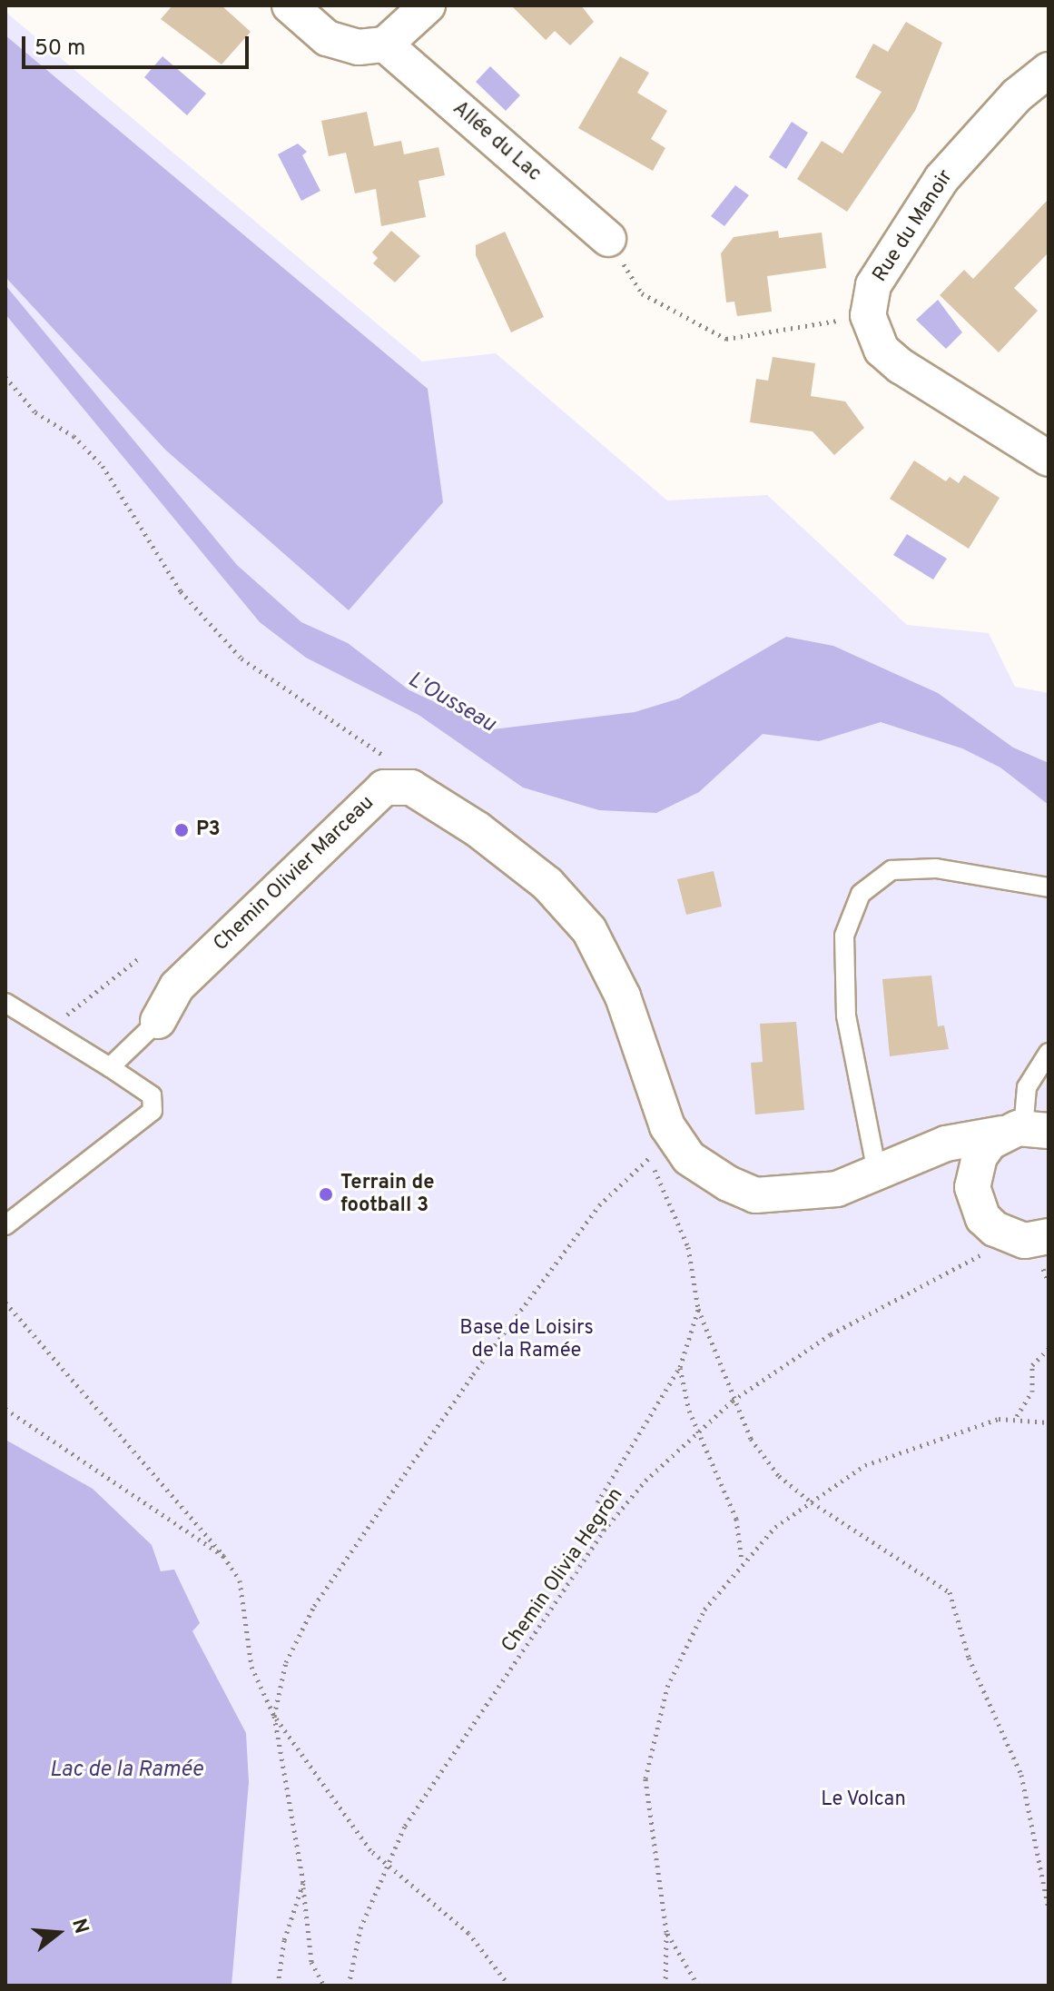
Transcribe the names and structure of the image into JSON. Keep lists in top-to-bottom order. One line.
{"streets":{"street":["Allée du Lac","Rue du Manoir","Chemin Olivier Marceau"],"path":["Chemin Olivia Hegron"]},"water":["L'Ousseau","Lac de la Ramée"],"parks":["Base de Loisirs de la Ramée","Le Volcan"],"places":["P3","Terrain de football 3"],"scale_bar":"50 m","north":"right"}
